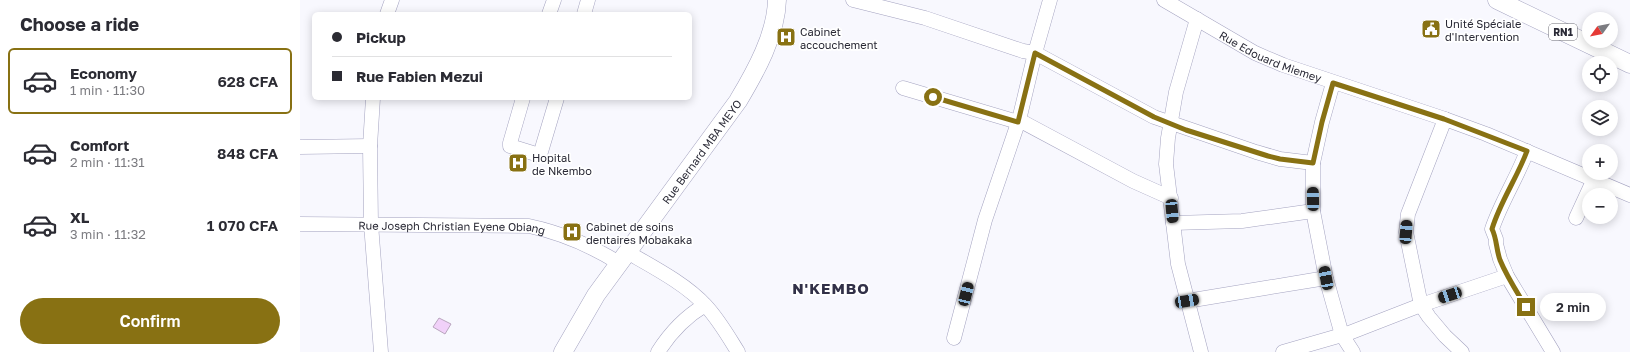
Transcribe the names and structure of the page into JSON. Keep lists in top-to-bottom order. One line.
{"streets":{"main road":["RN1","Rue Bernard MBA MEYO"],"street":["Rue Edouard Miemey","Rue Joseph Christian Eyene Obiang"]},"crossings":[["Rue Bernard MBA MEYO","Rue Joseph Christian Eyene Obiang"]],"districts":["N'KEMBO"],"places":{"public building":["Unité Spéciale d'Intervention"],"hospital":["Cabinet accouchement","Hopital de Nkembo","Cabinet de soins dentaires Mobakaka"]},"north":"bottom left","page":{"heading":"Choose a ride","map_buttons":["+","−"],"banner":["Pickup","Rue Fabien Mezui"],"list":[{"name":"Economy","note":"1 min · 11:30","value":"628 CFA"},{"name":"Comfort","note":"2 min · 11:31","value":"848 CFA"},{"name":"XL","note":"3 min · 11:32","value":"1 070 CFA"}],"buttons":"Confirm","bubble":"2 min"}}
